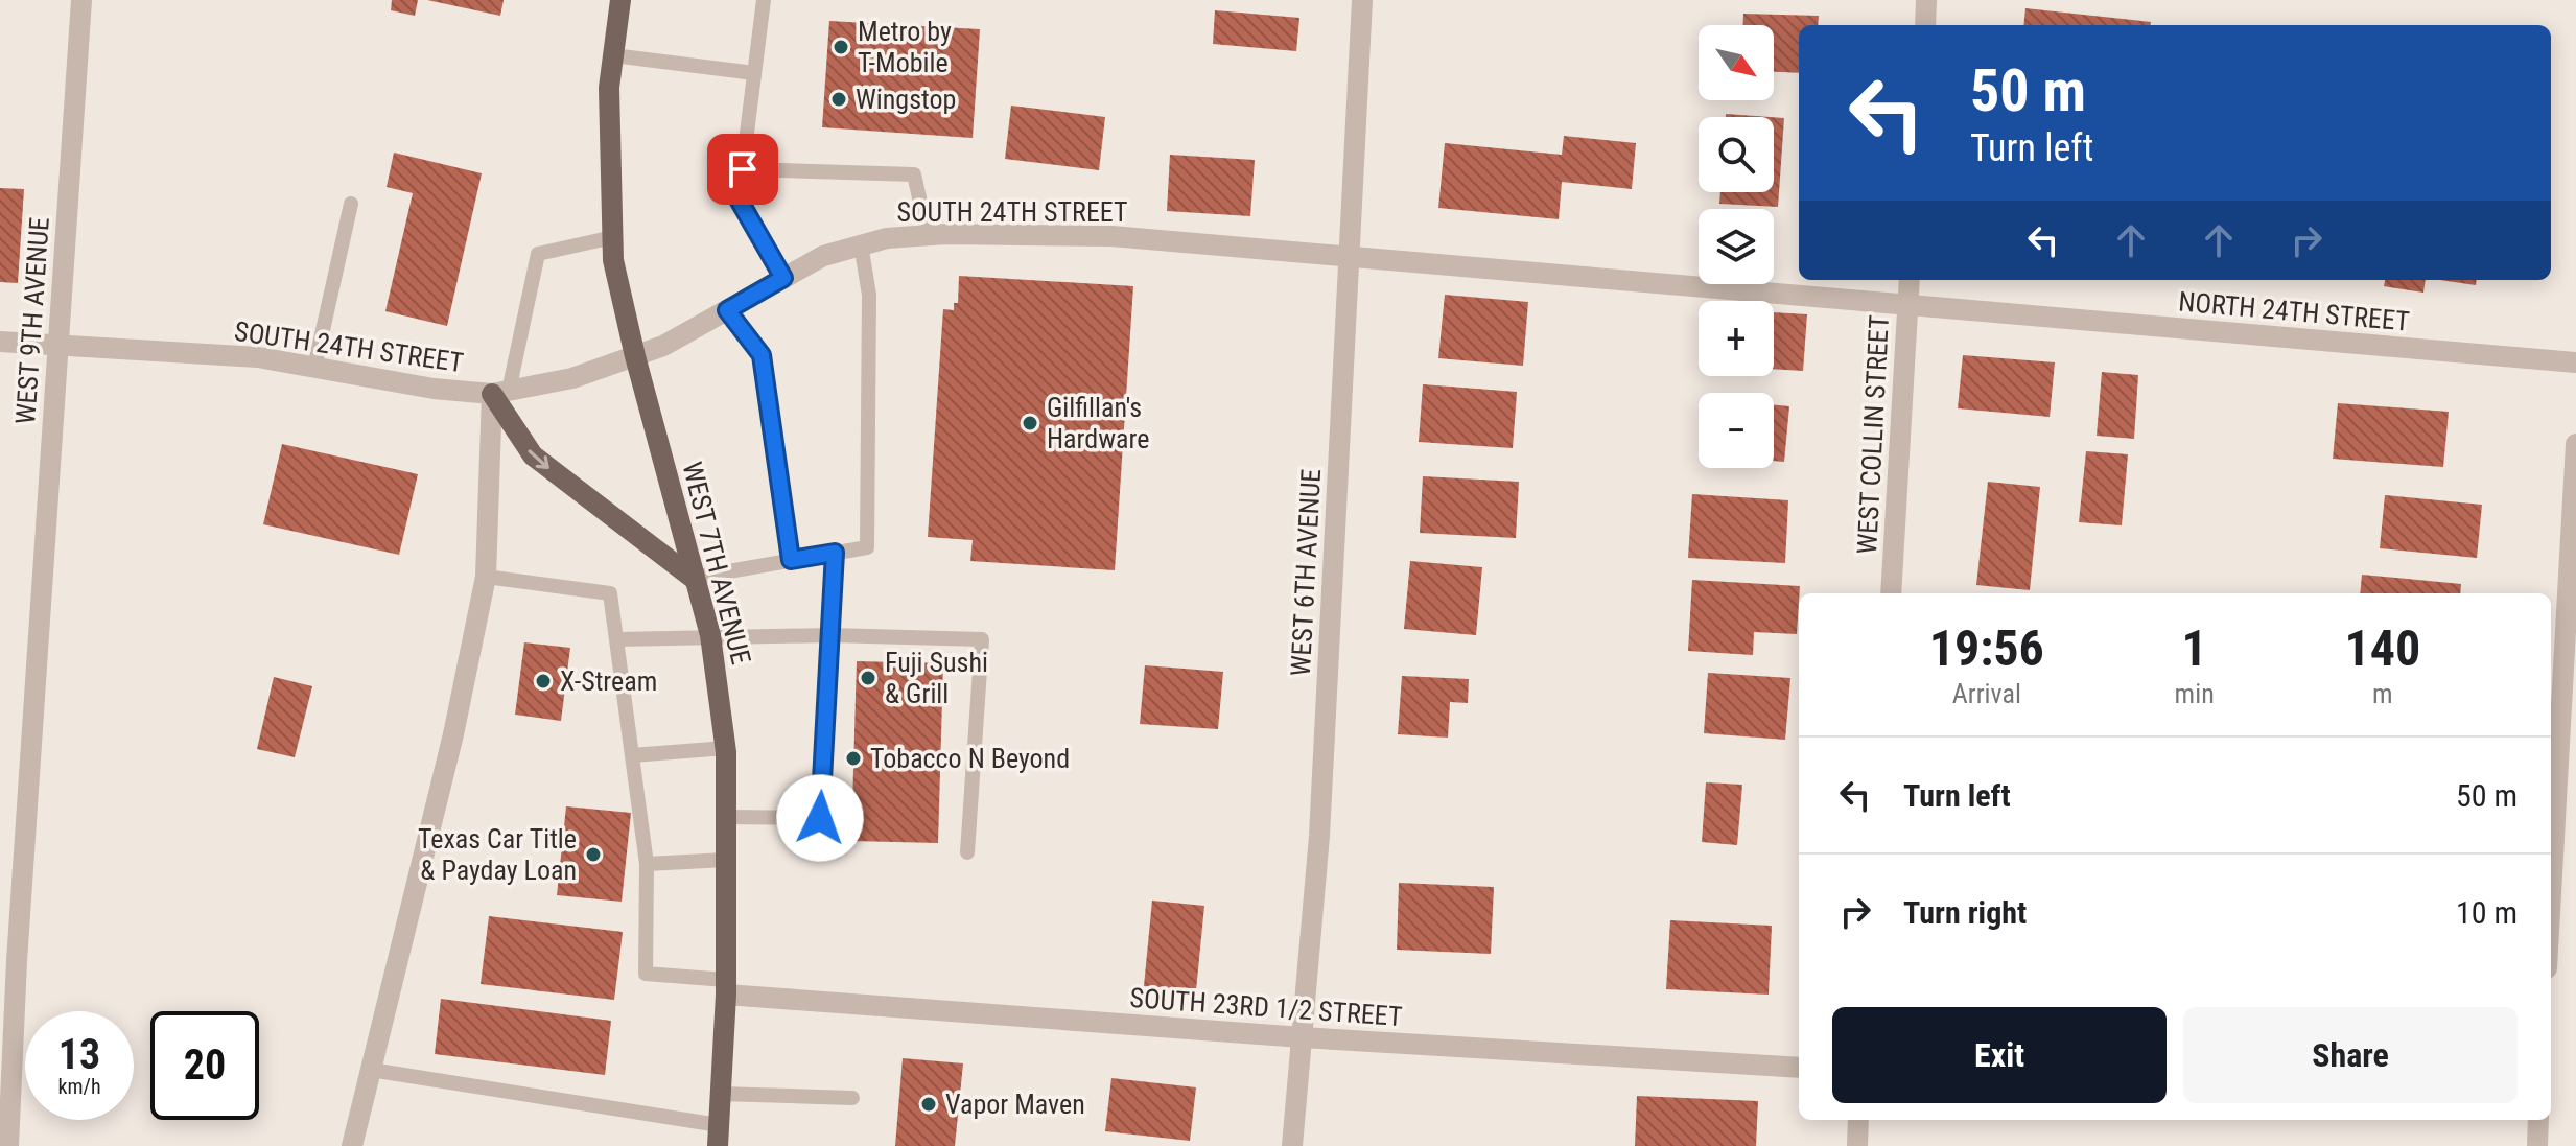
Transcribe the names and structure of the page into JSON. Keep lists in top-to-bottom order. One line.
{"streets":{"main road":["WEST 7TH AVENUE"],"street":["SOUTH 24TH STREET","NORTH 24TH STREET","WEST 9TH AVENUE","WEST COLLIN STREET","WEST 6TH AVENUE","SOUTH 23RD 1/2 STREET"]},"crossings":[["SOUTH 24TH STREET","NORTH 24TH STREET"],["SOUTH 24TH STREET","WEST 9TH AVENUE"],["SOUTH 24TH STREET","WEST COLLIN STREET"],["SOUTH 24TH STREET","WEST 7TH AVENUE"],["SOUTH 24TH STREET","WEST 6TH AVENUE"],["NORTH 24TH STREET","WEST COLLIN STREET"],["WEST 7TH AVENUE","SOUTH 23RD 1/2 STREET"],["WEST 6TH AVENUE","SOUTH 23RD 1/2 STREET"]],"places":["Metro by T-Mobile","Wingstop","Gilfillan's Hardware","Fuji Sushi & Grill","X-Stream","Tobacco N Beyond","Texas Car Title & Payday Loan","Vapor Maven"],"north":"bottom right","page":{"map_buttons":["+","−"],"turn":["50 m","Turn left"],"eta":["19:56","Arrival","1","min","140","m"],"list":[{"name":"Turn left","value":"50 m"},{"name":"Turn right","value":"10 m"}],"buttons":["Exit","Share"],"speed":"13 km/h","limit":"20"}}
